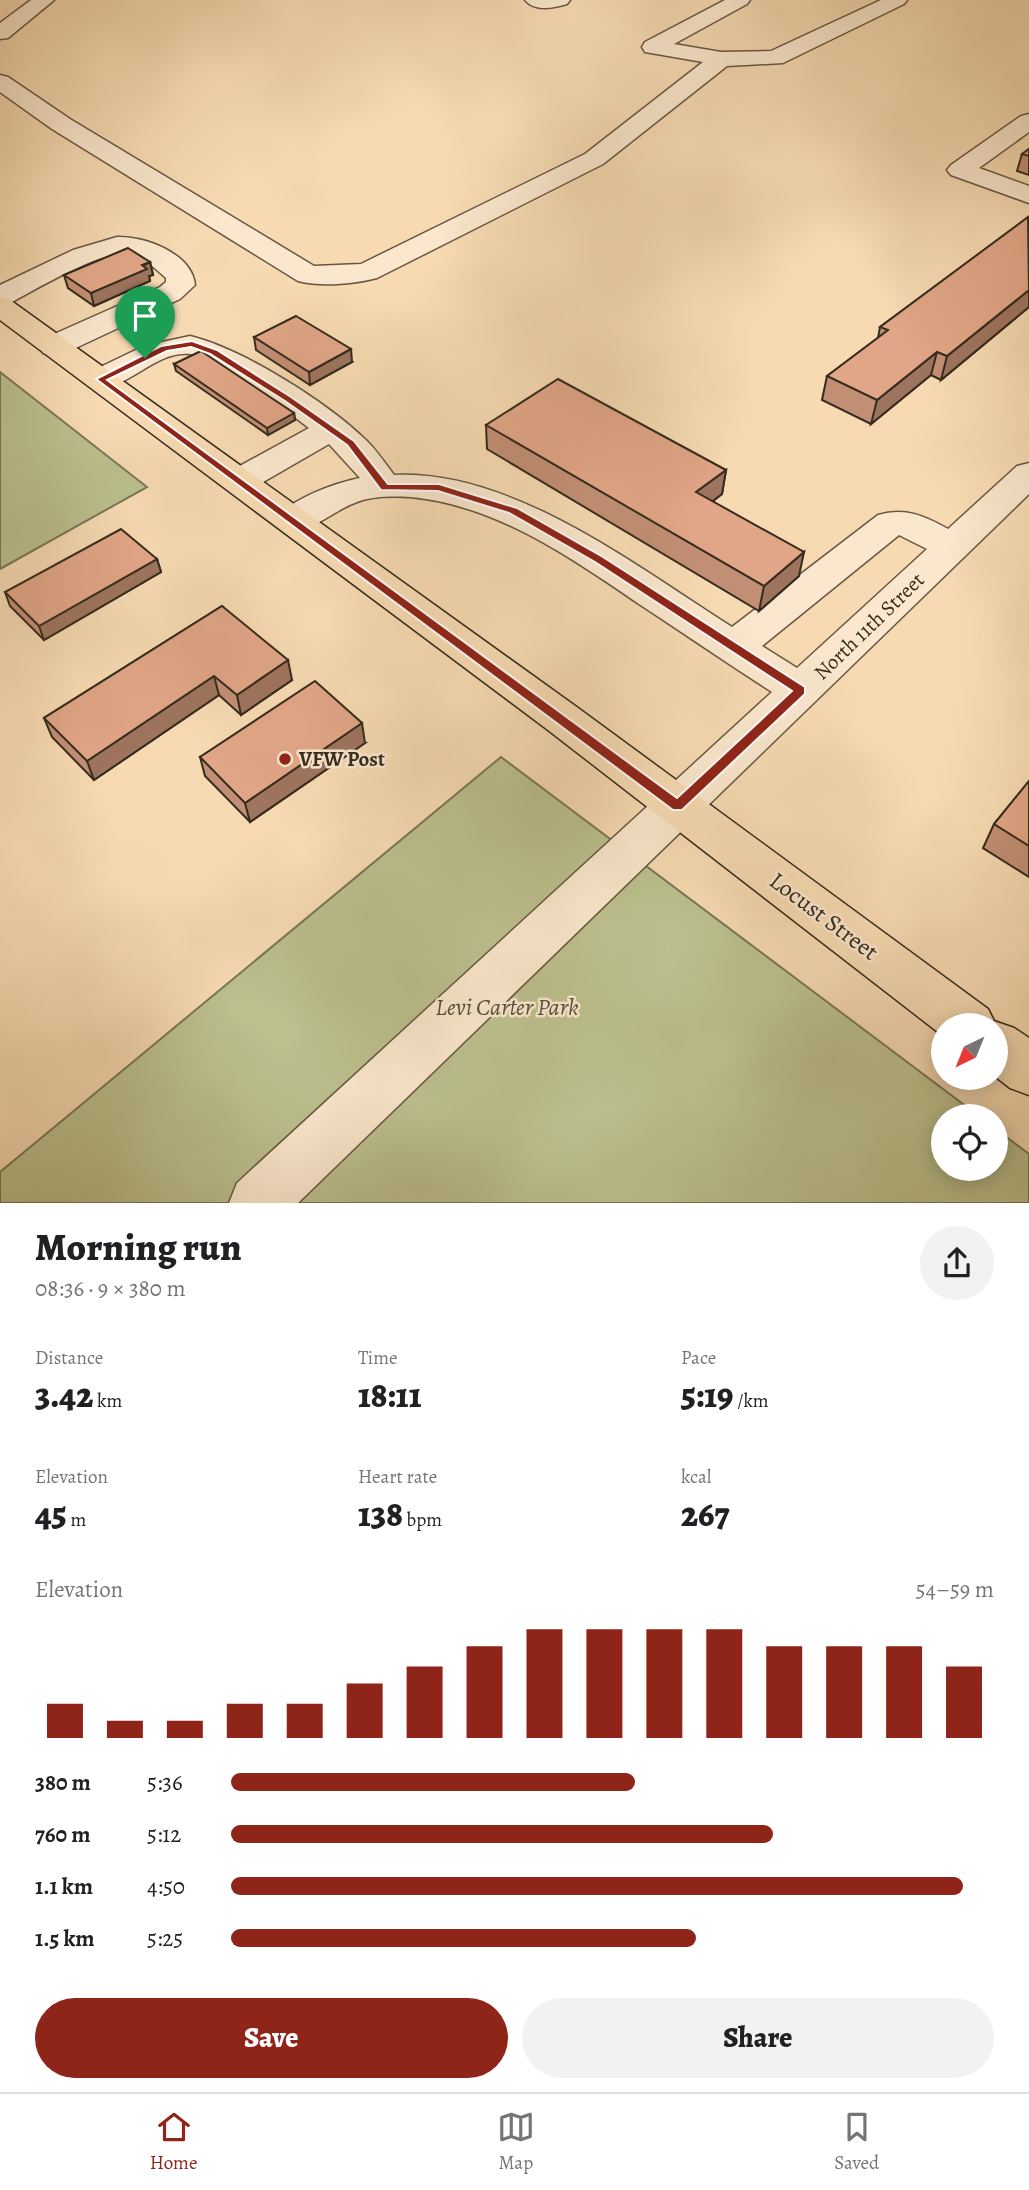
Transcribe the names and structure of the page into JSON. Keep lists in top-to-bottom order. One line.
{"streets":{"main road":["Locust Street"],"street":["North 11th Street"]},"crossings":[["North 11th Street","Locust Street"]],"parks":["Levi Carter Park"],"places":["VFW Post"],"north":"bottom left","page":{"heading":["Morning run","08:36 · 9 × 380 m"],"stats":[["Distance","3.42 km"],["Time","18:11"],["Pace","5:19 /km"],["Elevation","45 m"],["Heart rate","138 bpm"],["kcal","267"]],"chart":["Elevation","54–59 m"],"list":[{"name":"380 m","note":"5:36"},{"name":"760 m","note":"5:12"},{"name":"1.1 km","note":"4:50"},{"name":"1.5 km","note":"5:25"}],"buttons":["Save","Share"],"tabs":["Home","Map","Saved"]}}
